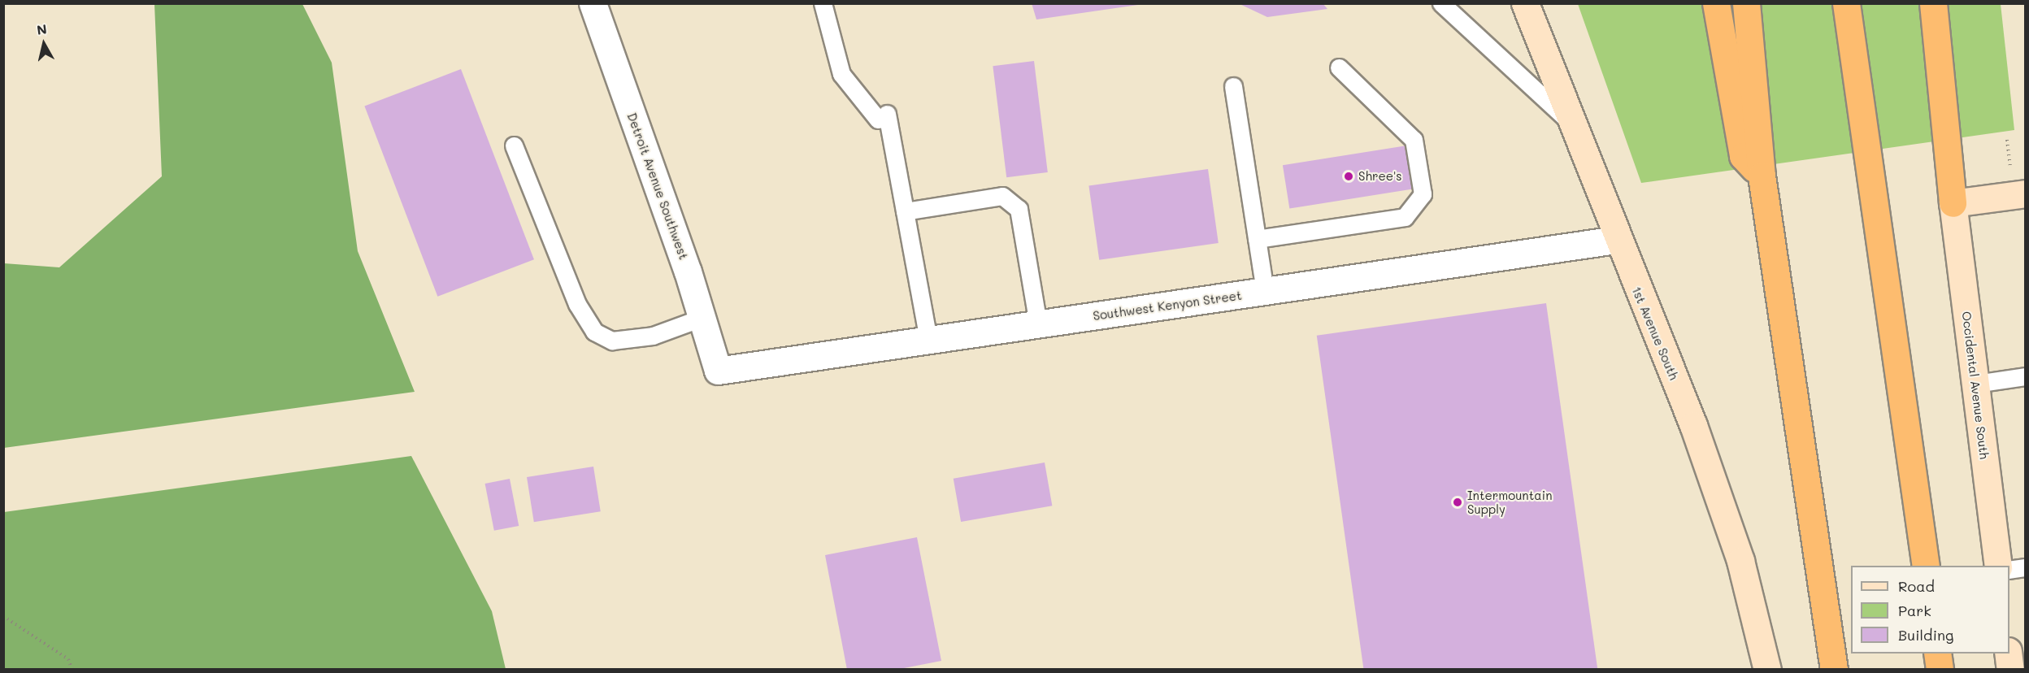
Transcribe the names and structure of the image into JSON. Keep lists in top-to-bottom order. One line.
{"streets":{"street":["Detroit Avenue Southwest","Southwest Kenyon Street","1st Avenue South","Occidental Avenue South"]},"crossings":[["Detroit Avenue Southwest","Southwest Kenyon Street"],["Southwest Kenyon Street","1st Avenue South"]],"places":["Shree's","Intermountain Supply"],"legend":["Road","Park","Building"],"north":"top"}
